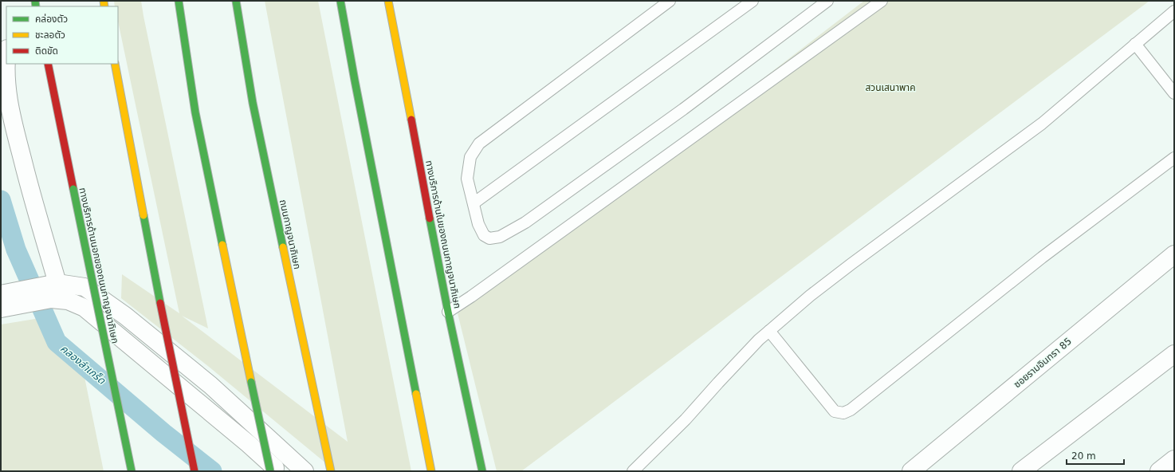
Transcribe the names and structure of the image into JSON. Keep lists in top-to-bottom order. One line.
{"streets":{"main road":["ถนนกาญจนาภิเษก","ทางบริการด้านในของถนนกาญจนาภิเษก","ทางบริการด้านนอกของถนนกาญจนาภิเษก"],"street":["ซอยรามอินทรา 85"]},"water":["คลองลำเกร็ด"],"parks":["สวนเสนาพาค"],"legend":["คล่องตัว","ชะลอตัว","ติดขัด"],"scale_bar":"20 m"}
